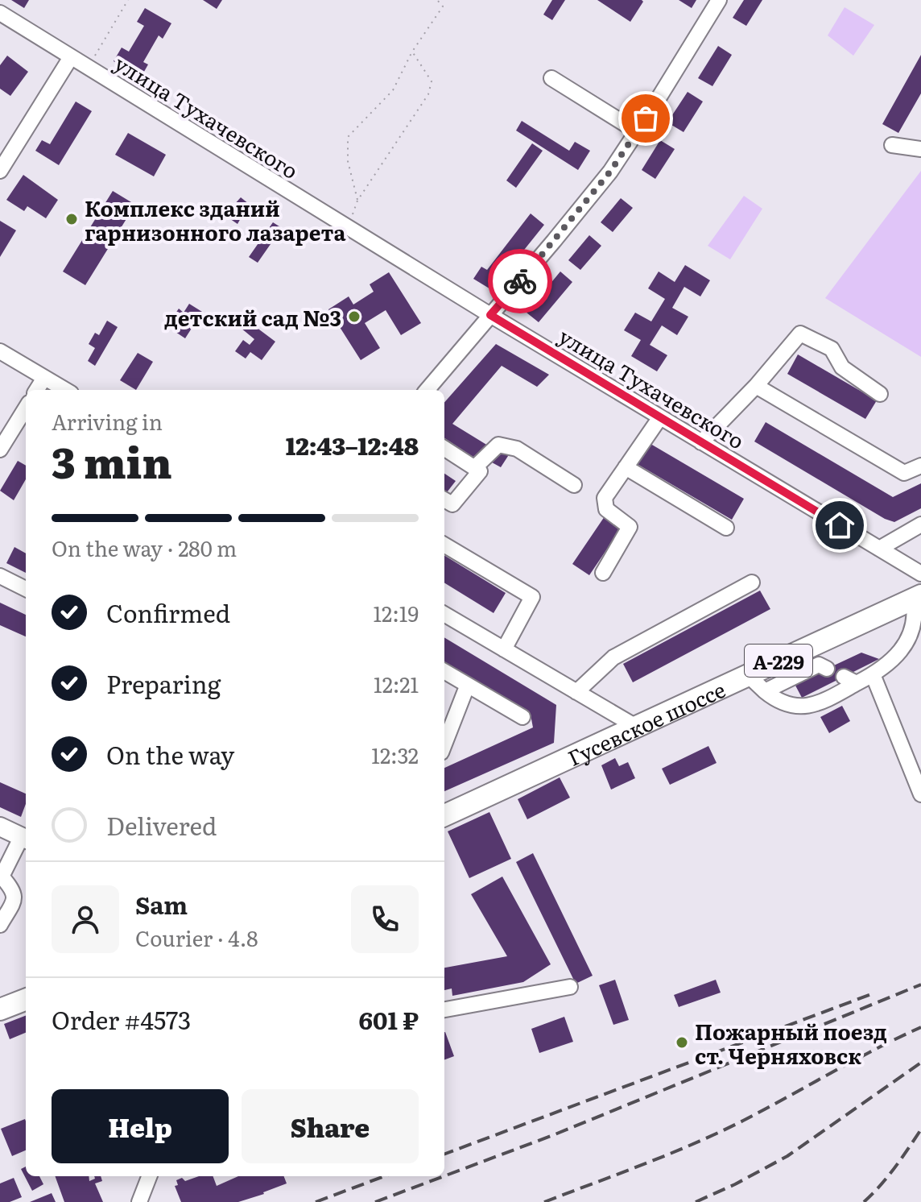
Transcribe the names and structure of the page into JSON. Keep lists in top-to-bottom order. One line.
{"streets":{"highway":["А-229","Гусевское шоссе"],"street":["улица Тухачевского"]},"places":["Комплекс зданий гарнизонного лазарета","детский сад №3","Пожарный поезд ст. Черняховск"],"page":{"heading":["3 min","Arriving in","12:43–12:48"],"panel":["Sam","Courier · 4.8","Order #4573","601 ₽"],"bar":"On the way · 280 m","list":[["Confirmed","12:19"],["Preparing","12:21"],["On the way","12:32"],"Delivered"],"buttons":["Help","Share"]}}
